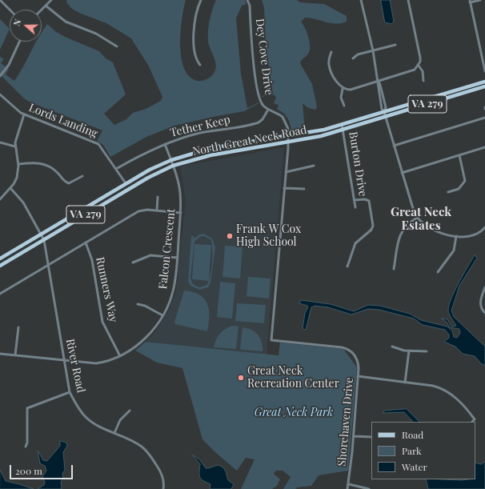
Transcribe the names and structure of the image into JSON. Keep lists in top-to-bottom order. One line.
{"streets":{"main road":["VA 279","North Great Neck Road"],"street":["Dey Cove Drive","Lords Landing","Tether Keep","Burton Drive","Falcon Crescent","Runners Way","River Road","Shorehaven Drive"]},"crossings":[["Dey Cove Drive","Tether Keep"],["Dey Cove Drive","North Great Neck Road"],["Dey Cove Drive","Shorehaven Drive"],["Lords Landing","Tether Keep"],["Lords Landing","North Great Neck Road"],["Tether Keep","Falcon Crescent"],["North Great Neck Road","Burton Drive"],["North Great Neck Road","Falcon Crescent"],["North Great Neck Road","River Road"],["North Great Neck Road","Shorehaven Drive"],["Falcon Crescent","Runners Way"],["Falcon Crescent","River Road"]],"districts":["Great Neck Estates"],"parks":["Great Neck Park"],"places":["Frank W Cox High School","Great Neck Recreation Center"],"legend":["Road","Park","Water"],"scale_bar":"200 m","north":"left"}
